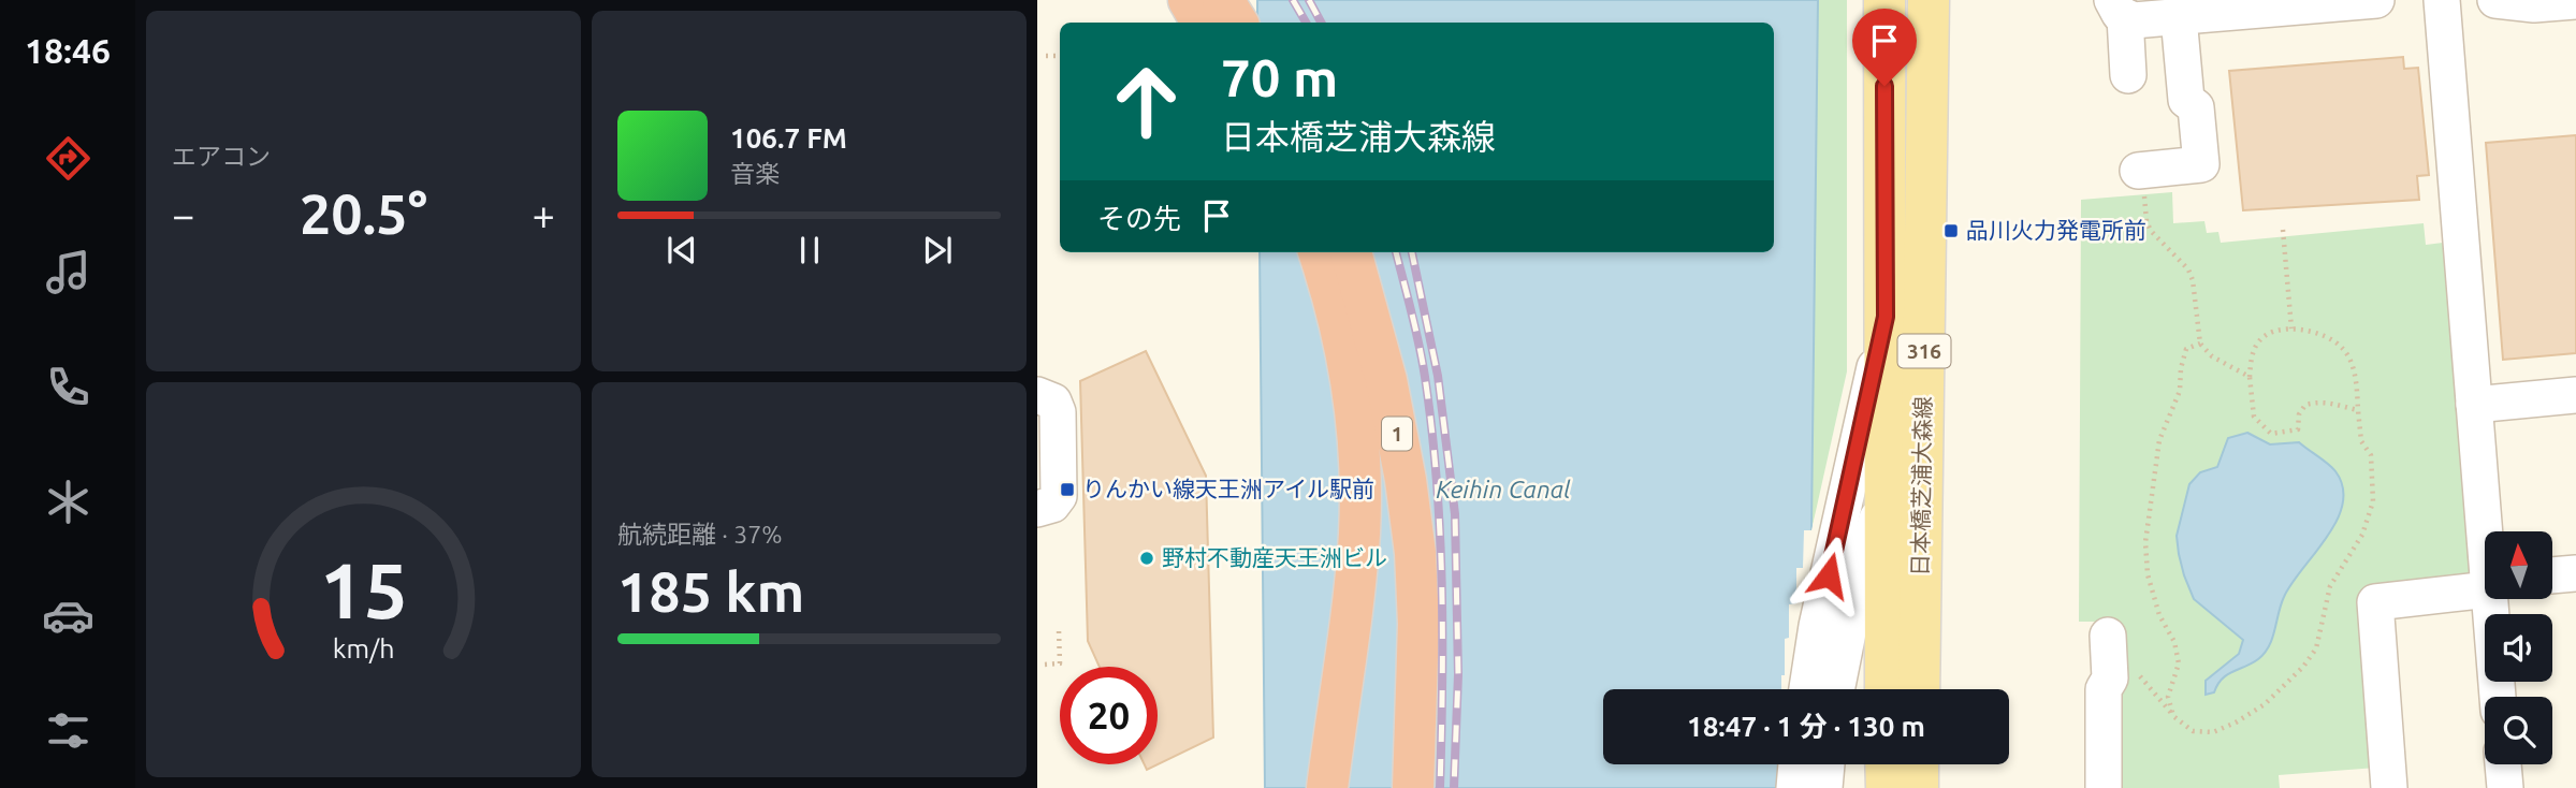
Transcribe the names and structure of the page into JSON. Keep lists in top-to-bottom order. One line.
{"streets":{"highway":["1"],"main road":["316","日本橋芝浦大森線"]},"water":["Keihin Canal"],"places":{"transit":["品川火力発電所前","りんかい線天王洲アイル駅前"],"other":["野村不動産天王洲ビル"]},"north":"top","page":{"tabs":"18:46","tile":["エアコン",["航続距離 · 37%","185 km"]],"turn":["70 m","日本橋芝浦大森線"],"song":["106.7 FM","音楽"],"then":"その先","heat":["−","20.5°","+"],"limit":"20","trip":"18:47 · 1 分 · 130 m","gauge":["15","km/h"]}}
